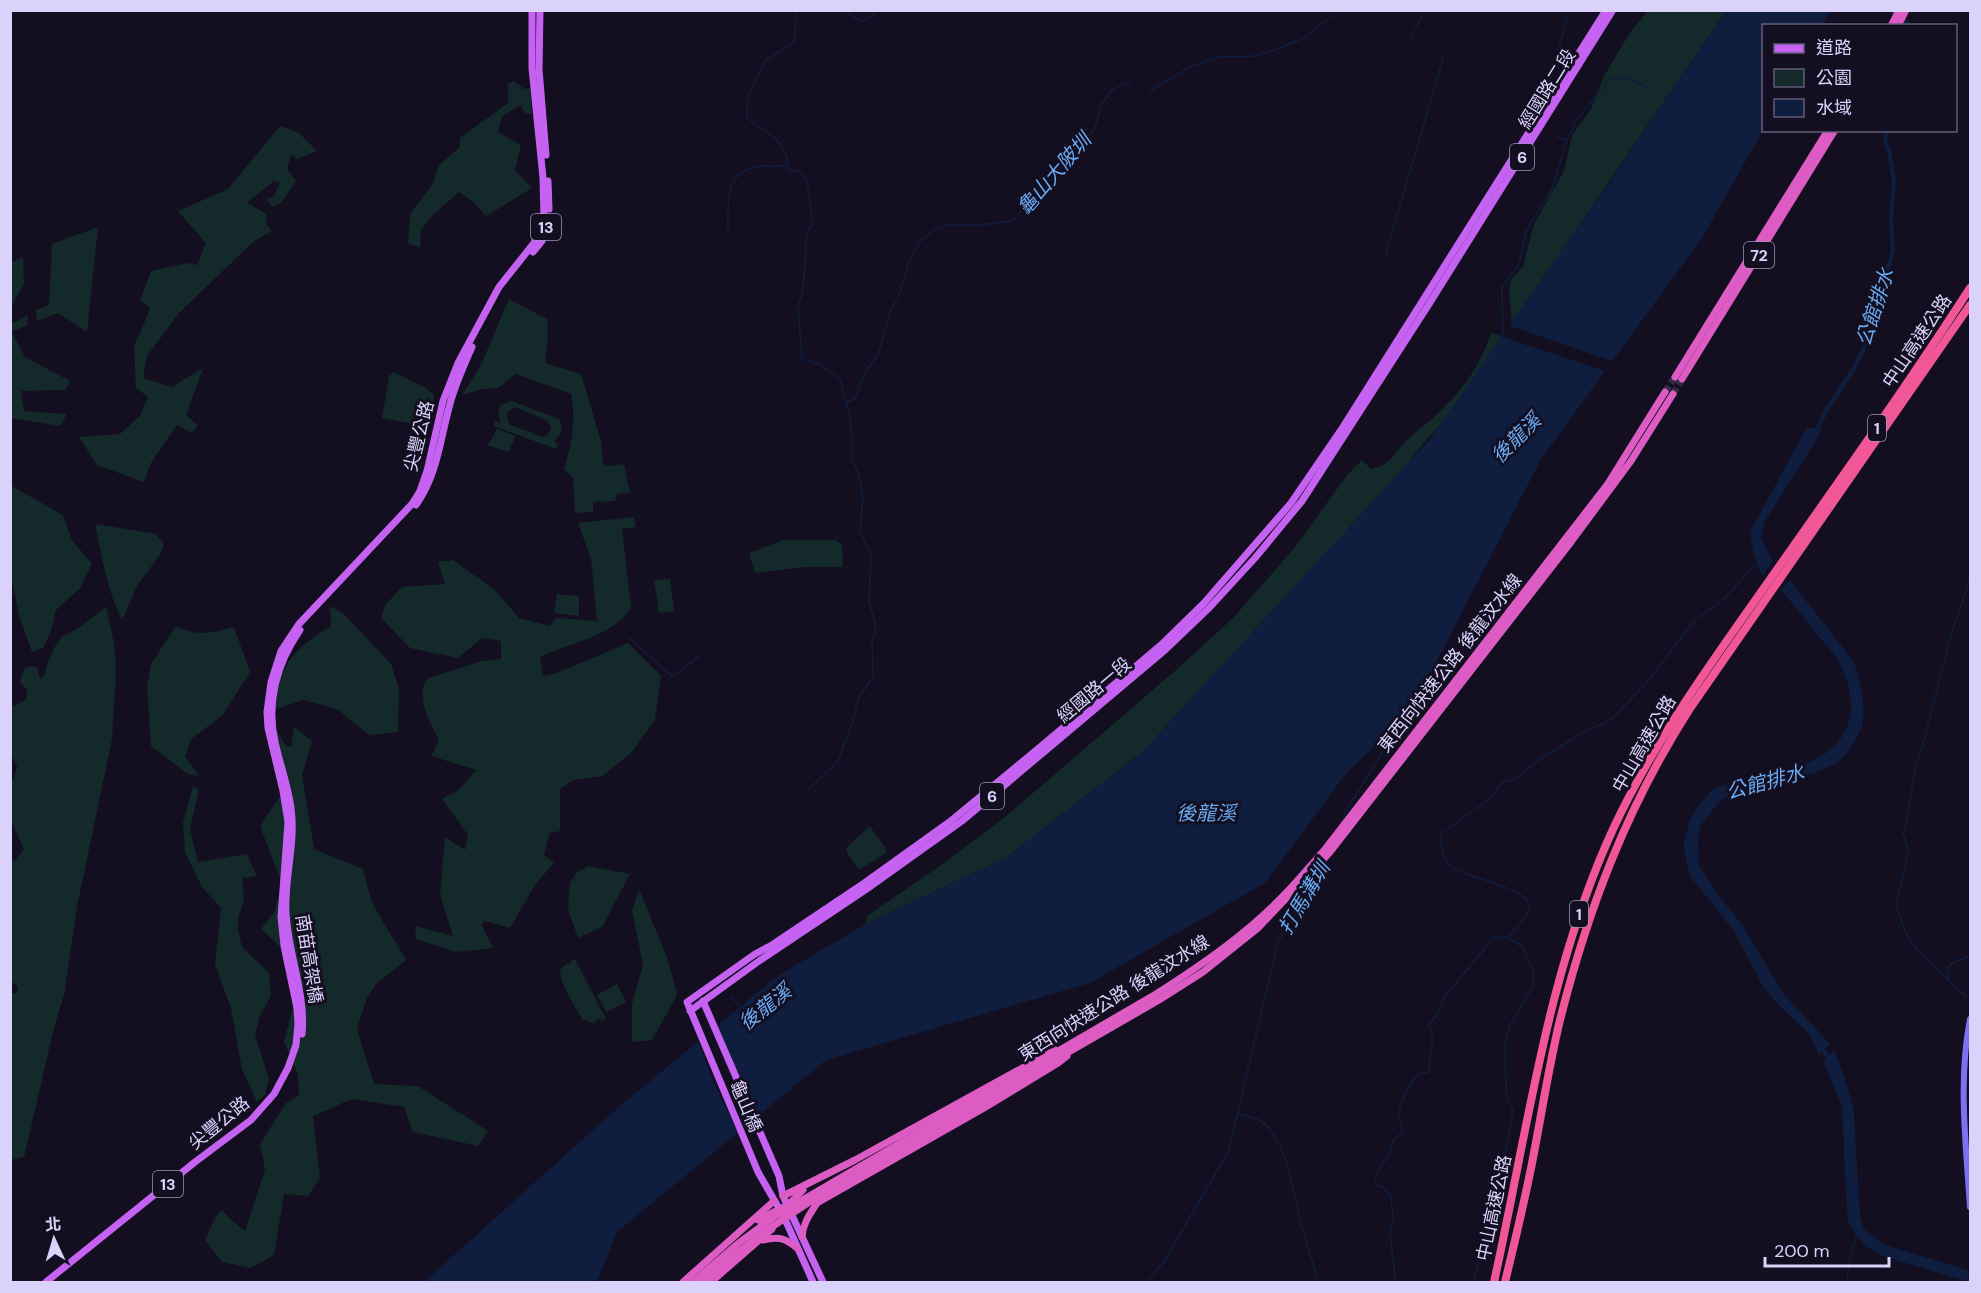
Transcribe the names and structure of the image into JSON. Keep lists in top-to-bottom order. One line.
{"streets":{"highway":["72","中山高速公路","1","東西向快速公路 後龍汶水線"],"main road":["經國路二段","6","13","尖豐公路","經國路一段","南苗高架橋","龜山橋"]},"crossings":[["經國路二段","經國路一段"],["6","龜山橋"],["13","尖豐公路"],["尖豐公路","南苗高架橋"],["經國路一段","龜山橋"]],"water":["龜山大陂圳","公館排水","後龍溪","打馬溝圳"],"legend":["道路","公園","水域"],"scale_bar":"200 m","north":"top"}
